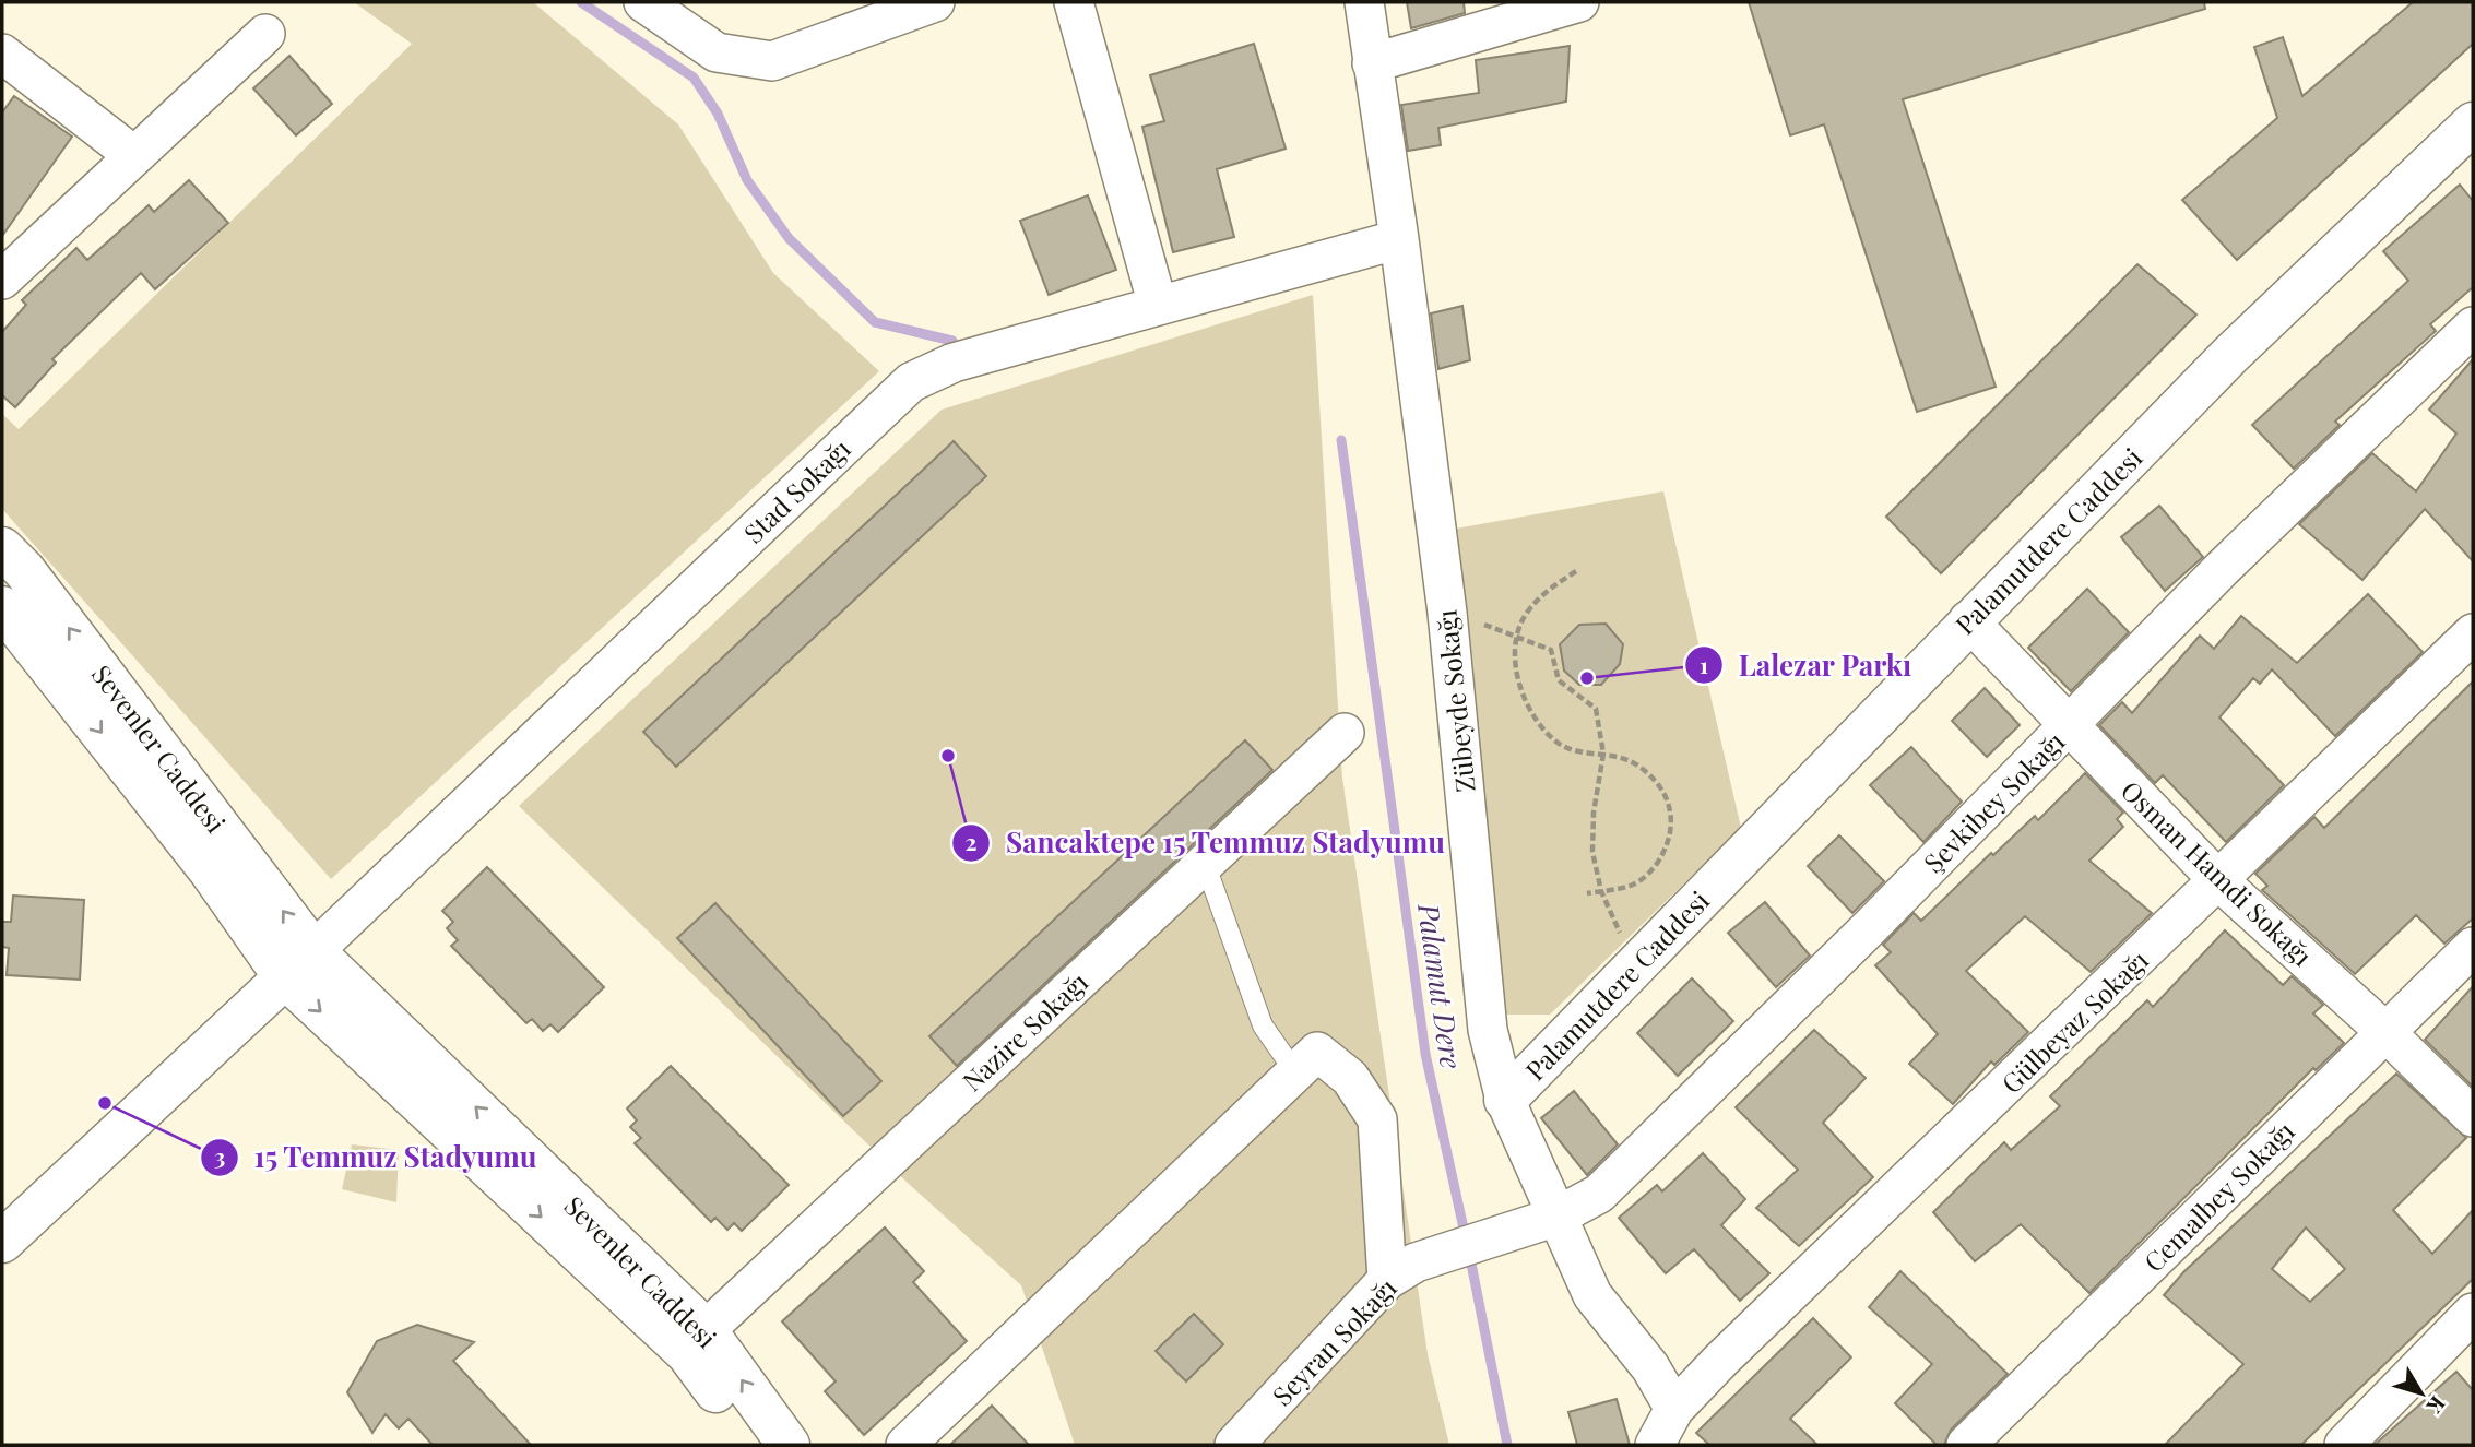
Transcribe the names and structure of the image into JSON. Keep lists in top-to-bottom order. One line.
{"streets":{"main road":["Palamutdere Caddesi","Sevenler Caddesi"],"street":["Stad Sokağı","Zübeyde Sokağı","Şevkibey Sokağı","Osman Hamdi Sokağı","Gülbeyaz Sokağı","Nazire Sokağı","Cemalbey Sokağı","Seyran Sokağı"]},"crossings":[["Stad Sokağı","Zübeyde Sokağı"],["Stad Sokağı","Sevenler Caddesi"],["Palamutdere Caddesi","Zübeyde Sokağı"],["Palamutdere Caddesi","Osman Hamdi Sokağı"],["Zübeyde Sokağı","Şevkibey Sokağı"],["Zübeyde Sokağı","Gülbeyaz Sokağı"],["Sevenler Caddesi","Nazire Sokağı"],["Şevkibey Sokağı","Osman Hamdi Sokağı"],["Şevkibey Sokağı","Seyran Sokağı"],["Osman Hamdi Sokağı","Gülbeyaz Sokağı"],["Osman Hamdi Sokağı","Cemalbey Sokağı"]],"water":["Palamut Dere"],"places":["Lalezar Parkı","Sancaktepe 15 Temmuz Stadyumu","15 Temmuz Stadyumu"],"north":"bottom right"}
